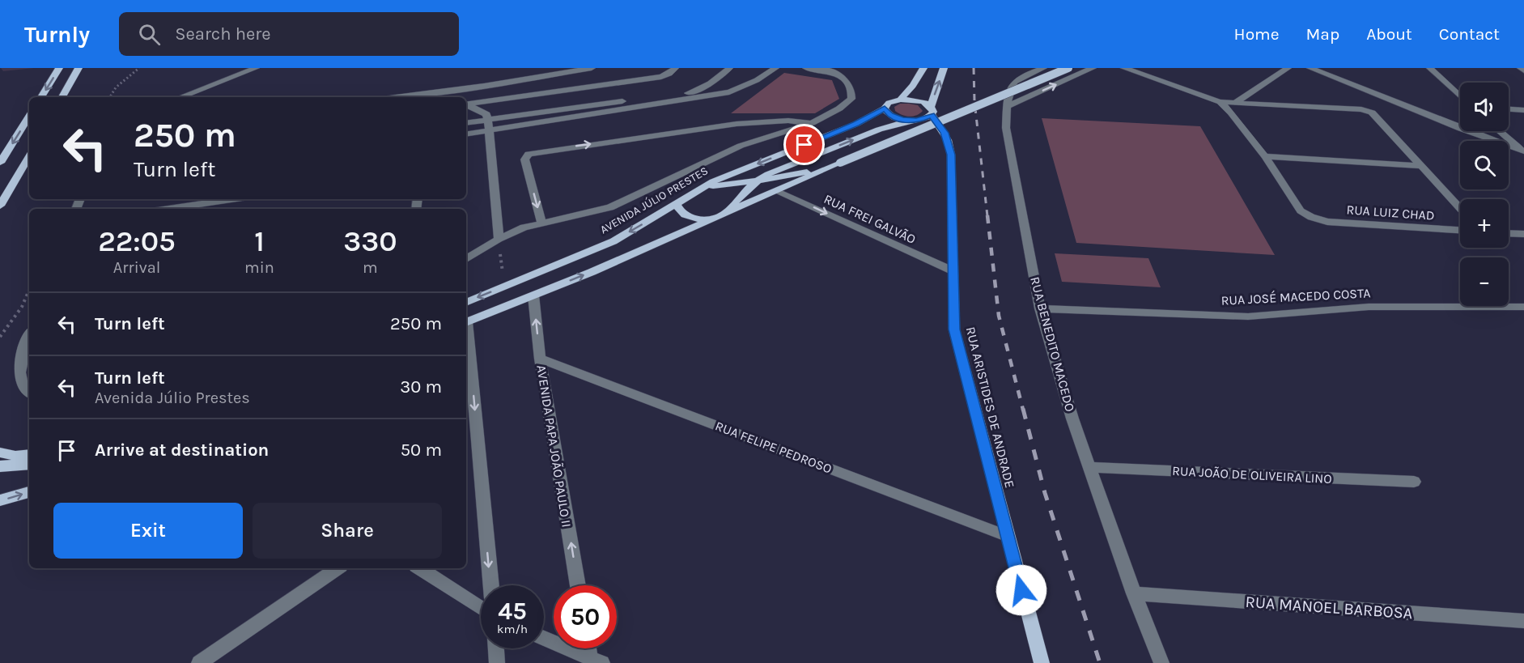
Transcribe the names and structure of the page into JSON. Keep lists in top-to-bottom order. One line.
{"streets":{"main road":["AVENIDA JÚLIO PRESTES","RUA ARISTIDES DE ANDRADE"],"street":["RUA LUIZ CHAD","RUA FREI GALVÃO","RUA JOSÉ MACEDO COSTA","RUA BENEDITO MACEDO","AVENIDA PAPA JOÃO PAULO II","RUA FELIPE PEDROSO","RUA JOÃO DE OLIVEIRA LINO","RUA MANOEL BARBOSA"]},"crossings":[["RUA FREI GALVÃO","RUA ARISTIDES DE ANDRADE"],["RUA JOSÉ MACEDO COSTA","RUA BENEDITO MACEDO"],["RUA BENEDITO MACEDO","RUA JOÃO DE OLIVEIRA LINO"],["RUA BENEDITO MACEDO","RUA MANOEL BARBOSA"],["RUA ARISTIDES DE ANDRADE","RUA FELIPE PEDROSO"],["AVENIDA PAPA JOÃO PAULO II","RUA FELIPE PEDROSO"]],"one_way":["RUA FREI GALVÃO"],"page":{"header":"Turnly","search":"Search here","nav":["Home","Map","About","Contact"],"map_buttons":["+","−"],"turn":["250 m","Turn left"],"eta":["22:05","Arrival","1","min","330","m"],"list":[{"name":"Turn left","value":"250 m"},{"name":"Turn left","note":"Avenida Júlio Prestes","value":"30 m"},{"name":"Arrive at destination","value":"50 m"}],"buttons":["Exit","Share"],"speed":"45 km/h","limit":"50"}}
